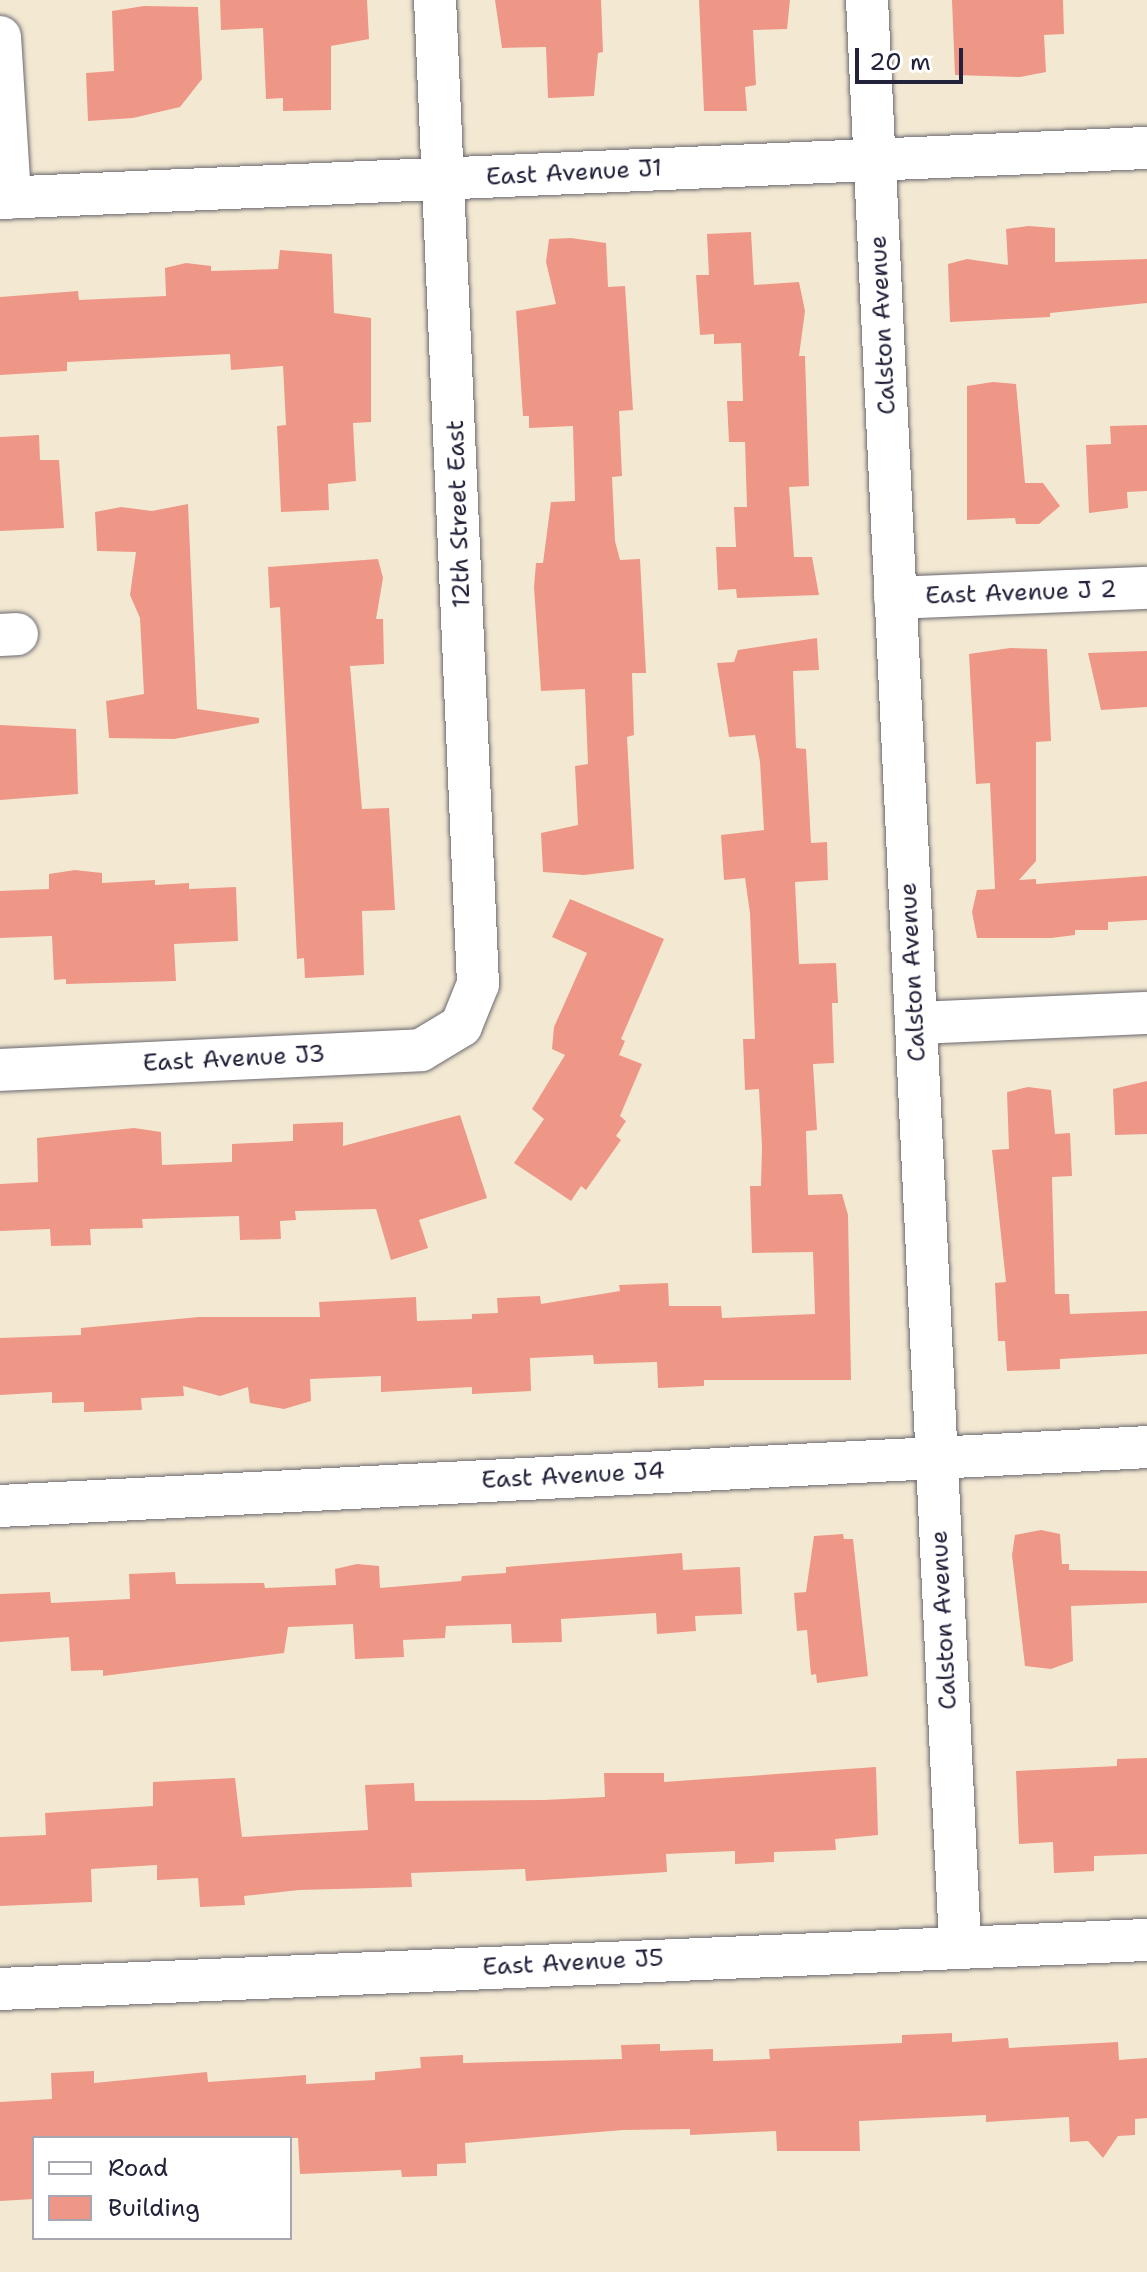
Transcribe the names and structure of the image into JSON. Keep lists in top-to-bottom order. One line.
{"streets":{"street":["East Avenue J1","Calston Avenue","12th Street East","East Avenue J 2","East Avenue J3","East Avenue J4","East Avenue J5"]},"crossings":[["East Avenue J1","Calston Avenue"],["East Avenue J1","12th Street East"],["Calston Avenue","East Avenue J 2"],["Calston Avenue","East Avenue J4"],["Calston Avenue","East Avenue J5"],["12th Street East","East Avenue J3"]],"legend":["Road","Building"],"scale_bar":"20 m"}
